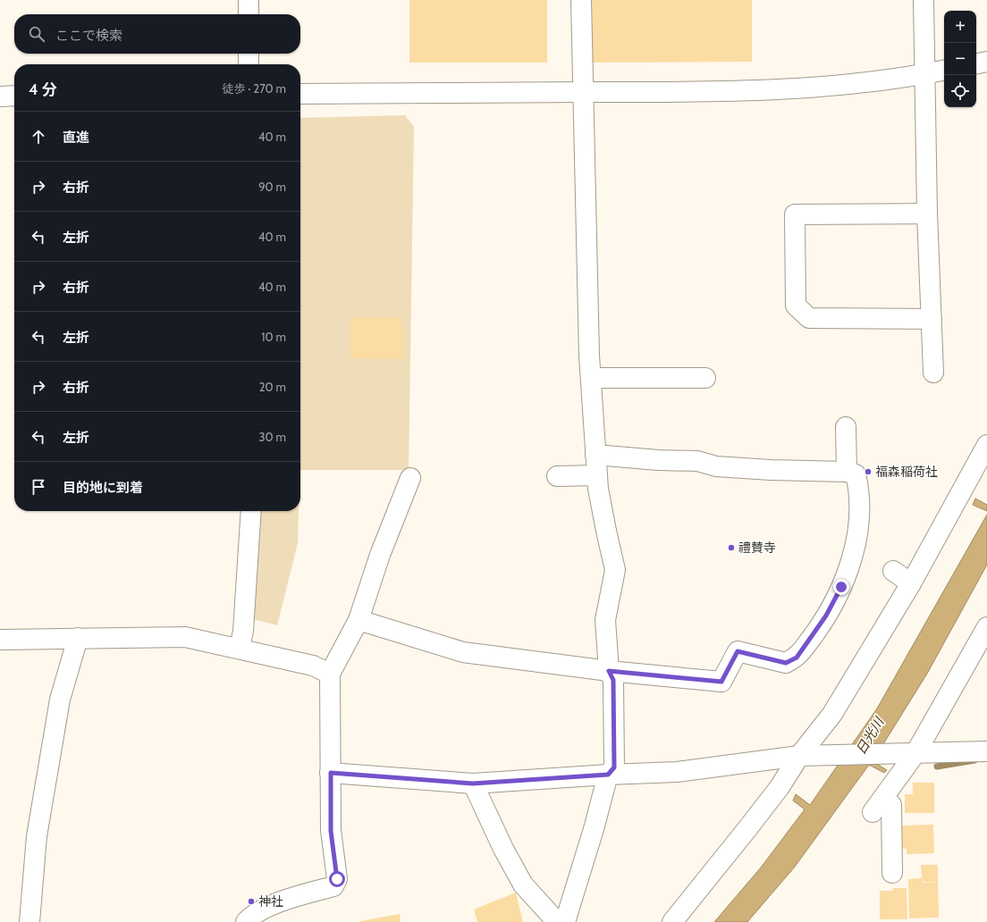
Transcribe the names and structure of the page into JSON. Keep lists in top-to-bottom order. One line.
{"water":["日光川"],"places":["福森稲荷社","禮賛寺","神社"],"page":{"map_buttons":["+","−"],"search":"ここで検索","heading":["4 分","徒歩 · 270 m"],"list":[["直進","40 m"],["右折","90 m"],["左折","40 m"],["右折","40 m"],["左折","10 m"],["右折","20 m"],["左折","30 m"],"目的地に到着"]}}
